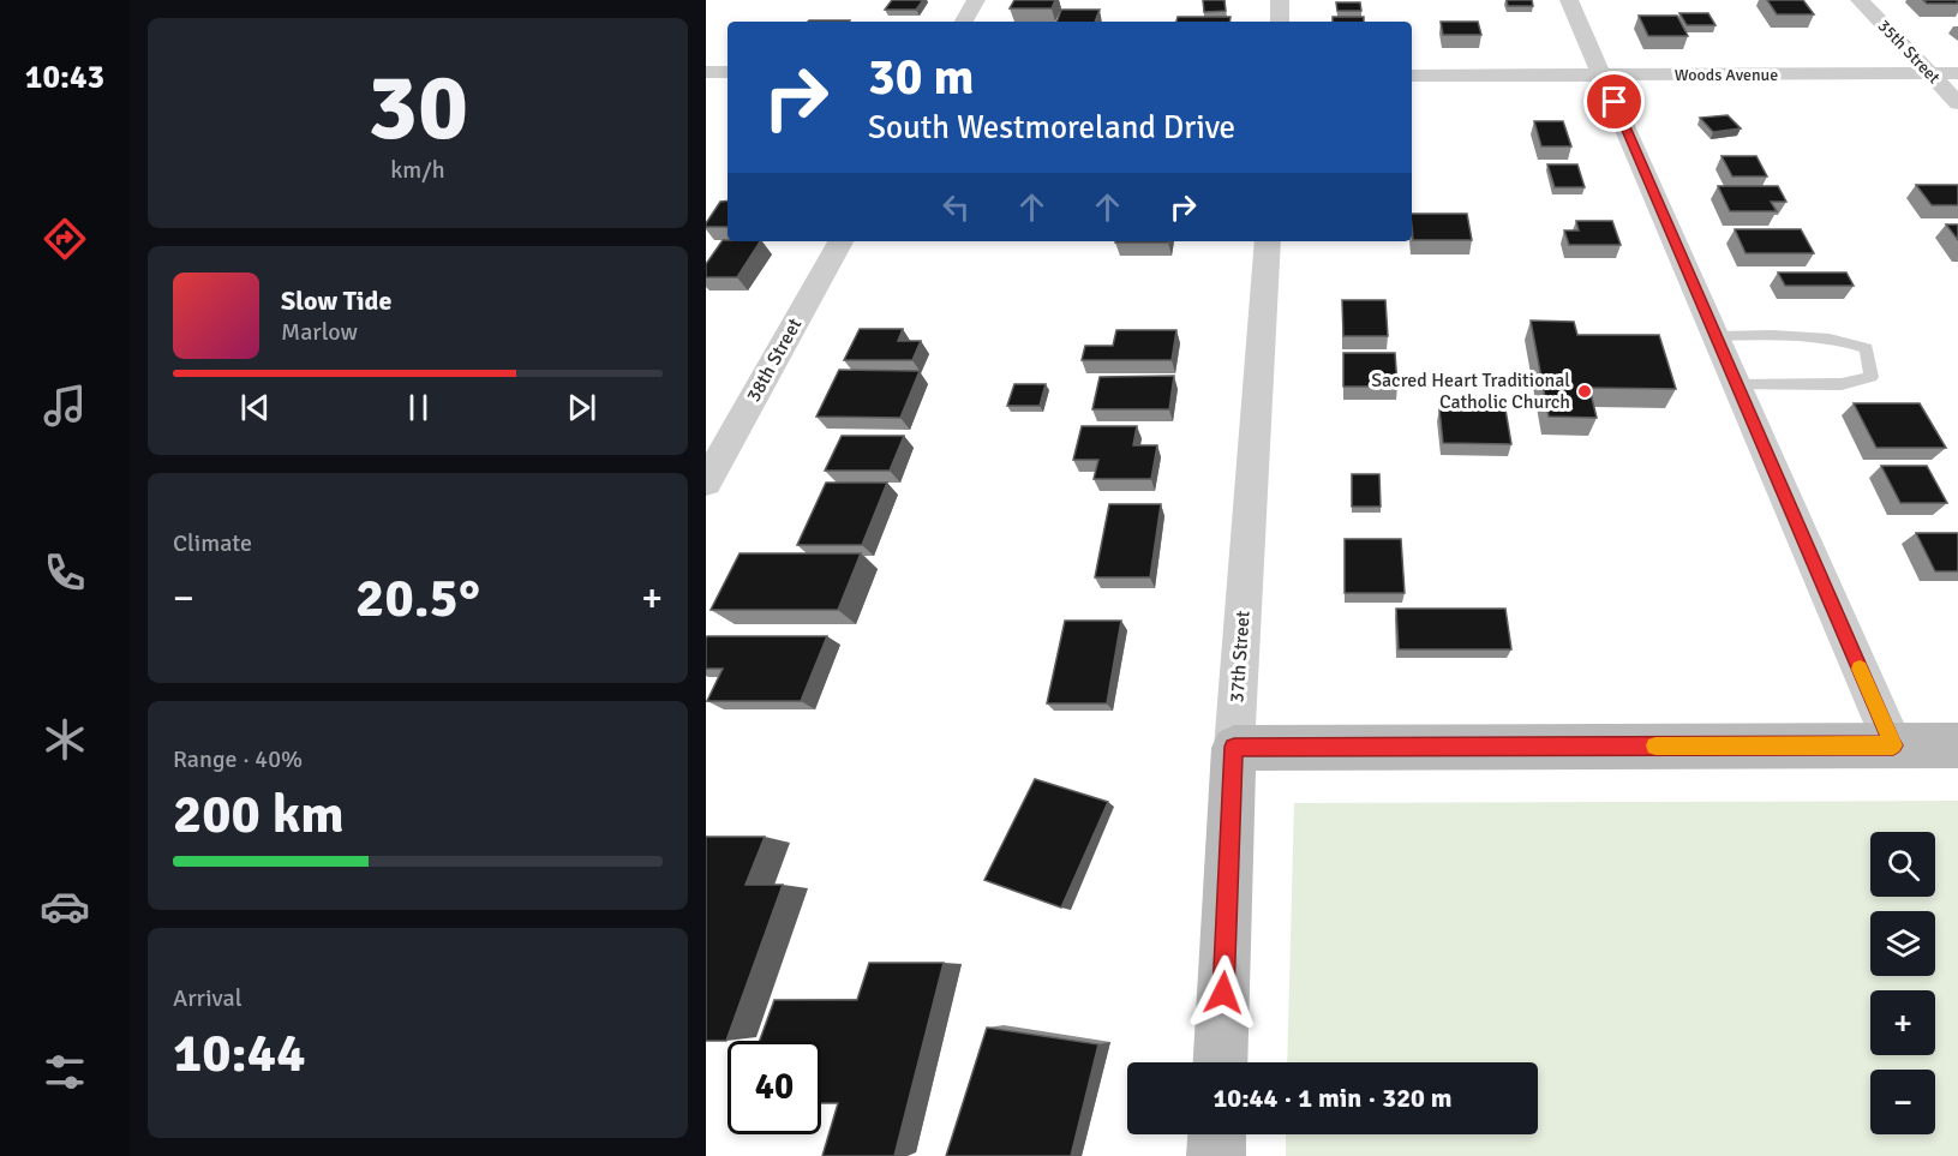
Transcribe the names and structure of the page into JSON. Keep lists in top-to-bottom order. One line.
{"streets":{"street":["35th Street","Woods Avenue","38th Street","37th Street"]},"crossings":[["35th Street","Woods Avenue"]],"places":["Sacred Heart Traditional Catholic Church"],"page":{"tabs":"10:43","tile":[["30","km/h"],"Climate",["Range · 40%","200 km"],["Arrival","10:44"]],"turn":["30 m","South Westmoreland Drive"],"song":["Slow Tide","Marlow"],"heat":["−","20.5°","+"],"map_buttons":["+","−"],"limit":"40","trip":"10:44 · 1 min · 320 m"}}
